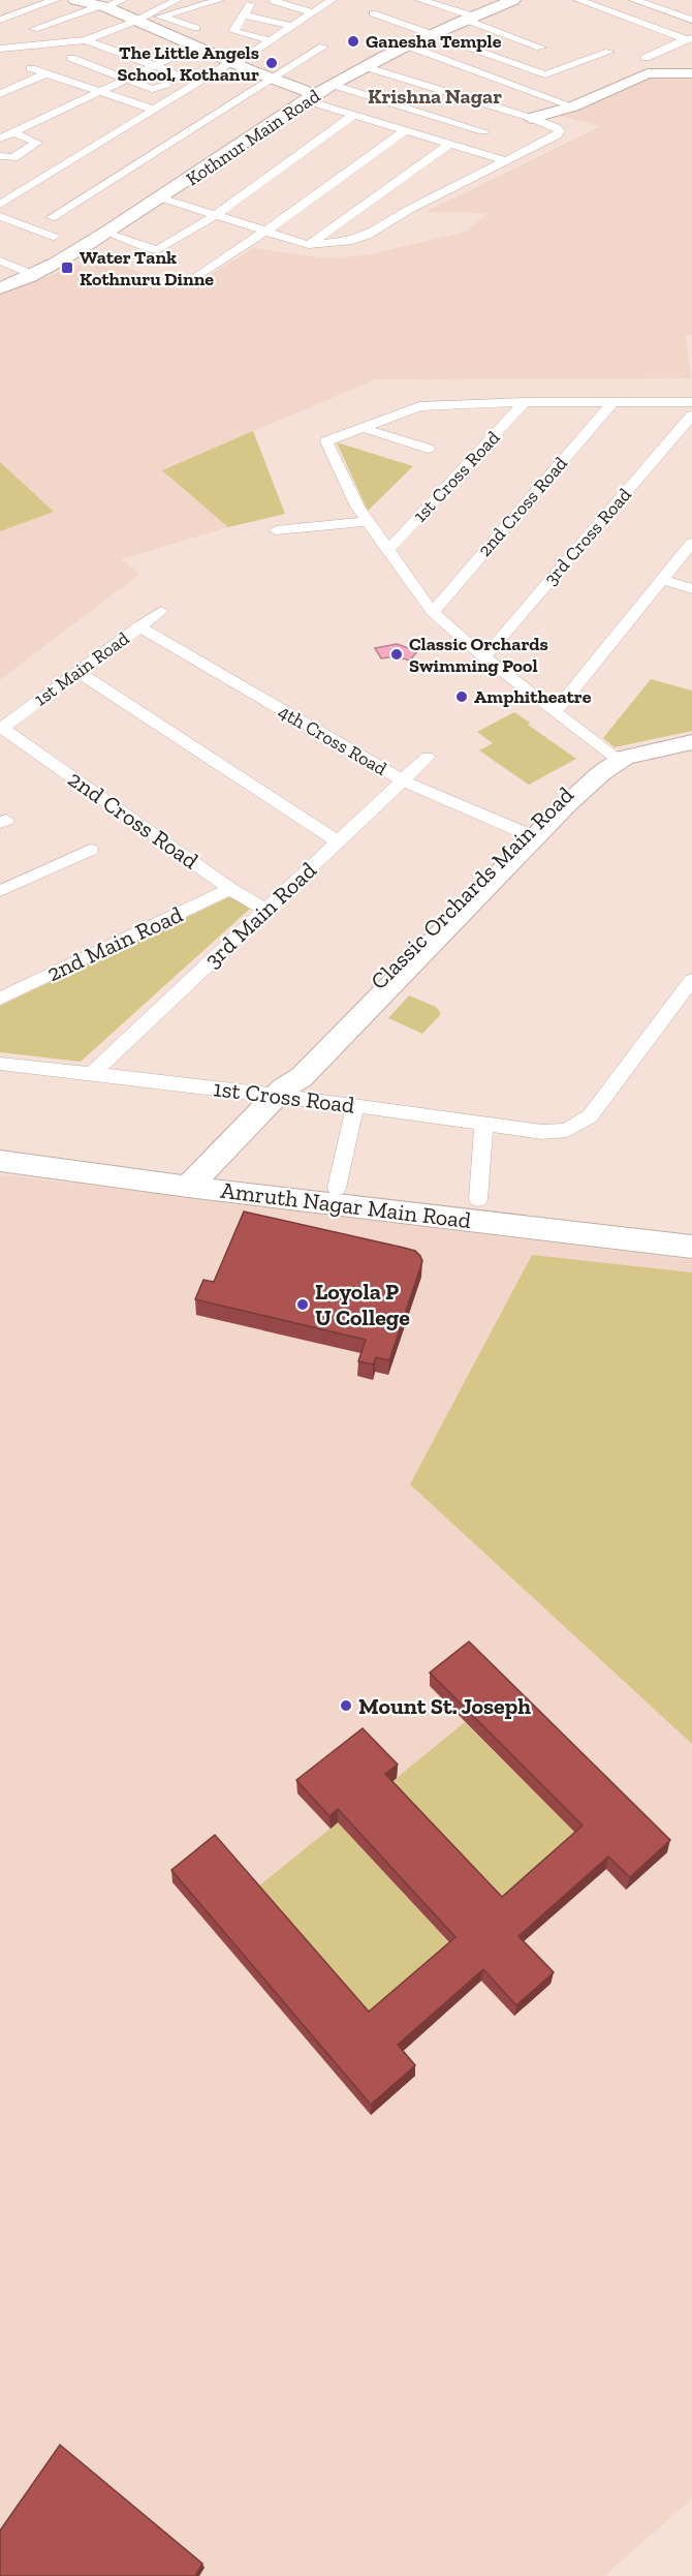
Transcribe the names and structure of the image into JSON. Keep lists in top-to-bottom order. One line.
{"streets":{"main road":["Kothnur Main Road","Classic Orchards Main Road","Amruth Nagar Main Road"],"street":["1st Cross Road","2nd Cross Road","3rd Cross Road","1st Main Road","4th Cross Road","3rd Main Road","2nd Main Road"]},"crossings":[["1st Cross Road","Classic Orchards Main Road"],["1st Cross Road","3rd Main Road"],["2nd Cross Road","1st Main Road"],["2nd Cross Road","3rd Main Road"],["2nd Cross Road","2nd Main Road"],["1st Main Road","4th Cross Road"],["4th Cross Road","Classic Orchards Main Road"],["4th Cross Road","3rd Main Road"],["Classic Orchards Main Road","Amruth Nagar Main Road"]],"districts":["Krishna Nagar"],"places":{"other":["Ganesha Temple","The Little Angels School, Kothanur","Classic Orchards Swimming Pool","Amphitheatre","Loyola P U College","Mount St. Joseph"],"transit":["Water Tank Kothnuru Dinne"]}}
